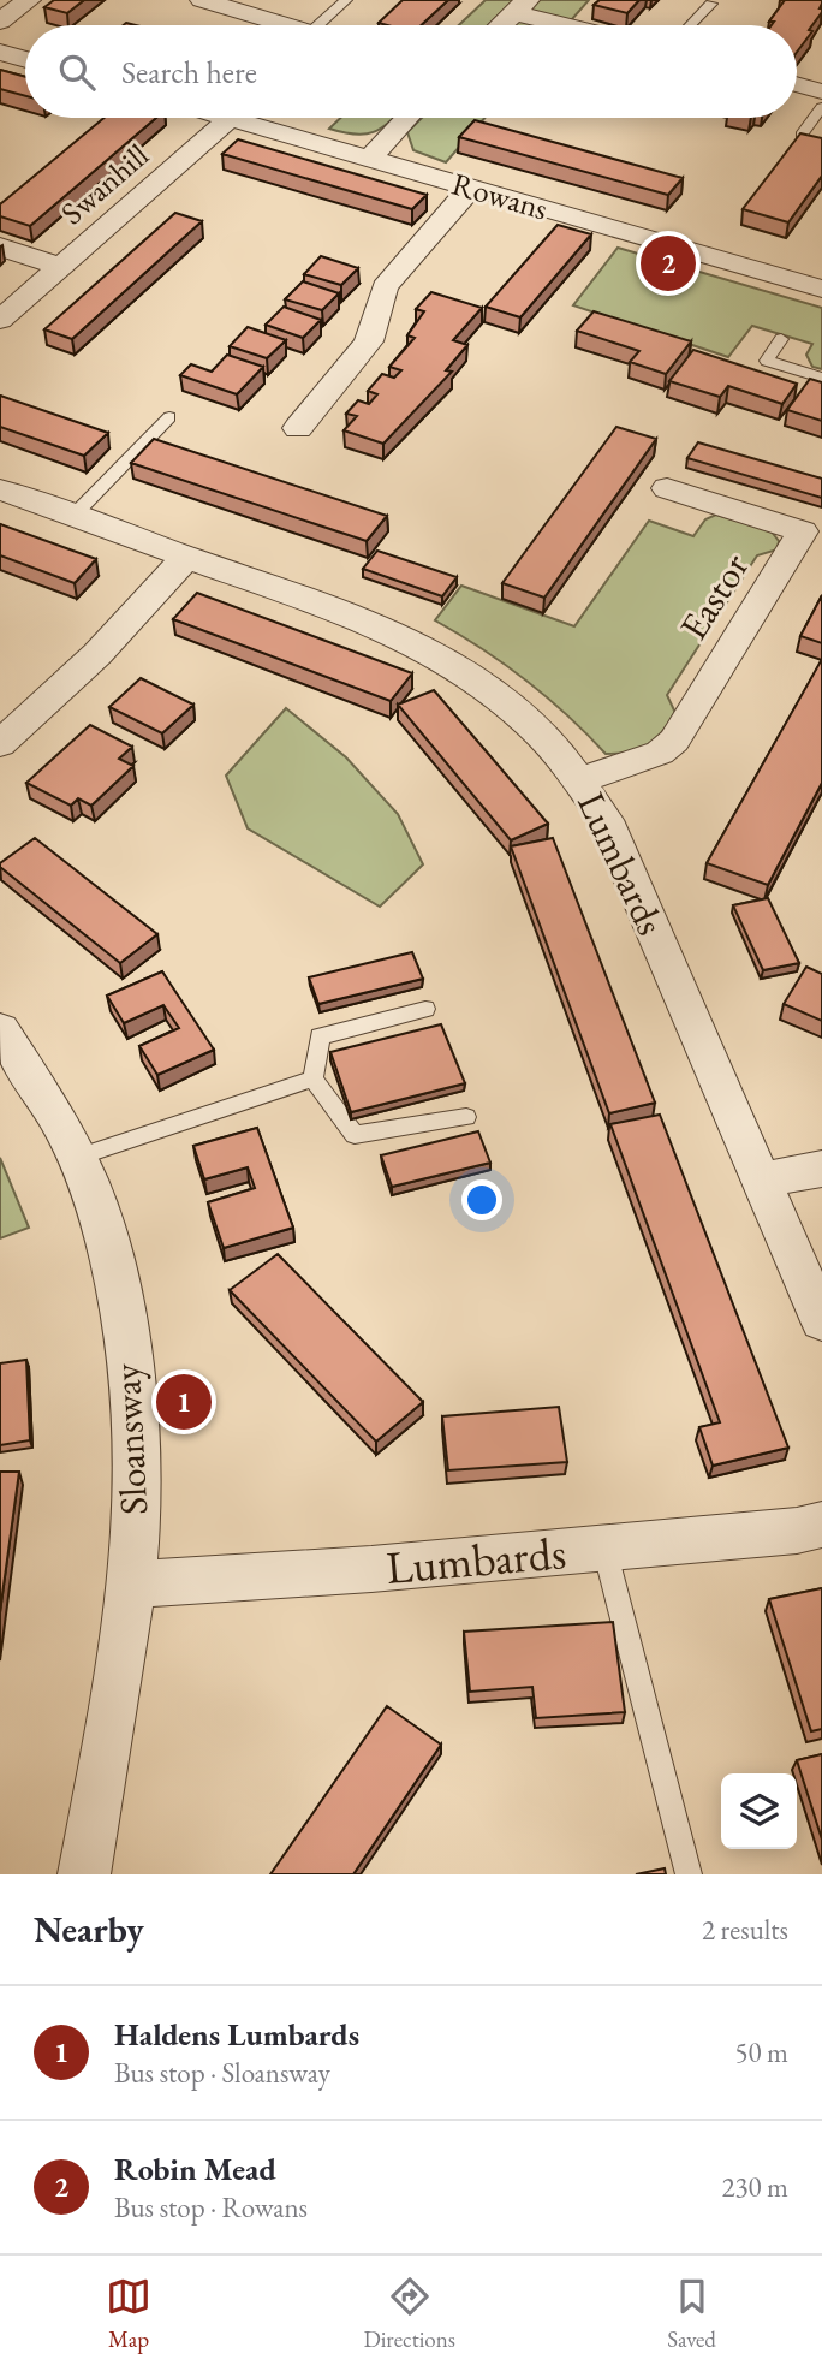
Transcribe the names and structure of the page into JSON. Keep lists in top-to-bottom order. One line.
{"streets":{"street":["Swanhill","Rowans","Eastor","Lumbards","Sloansway"]},"crossings":[["Swanhill","Rowans"],["Eastor","Lumbards"],["Lumbards","Sloansway"]],"page":{"search":"Search here","pins":["2","1"],"heading":["Nearby","2 results"],"list":[{"mark":"1","name":"Haldens Lumbards","note":"Bus stop · Sloansway","value":"50 m"},{"mark":"2","name":"Robin Mead","note":"Bus stop · Rowans","value":"230 m"}],"nav":["Map","Directions","Saved"]}}
